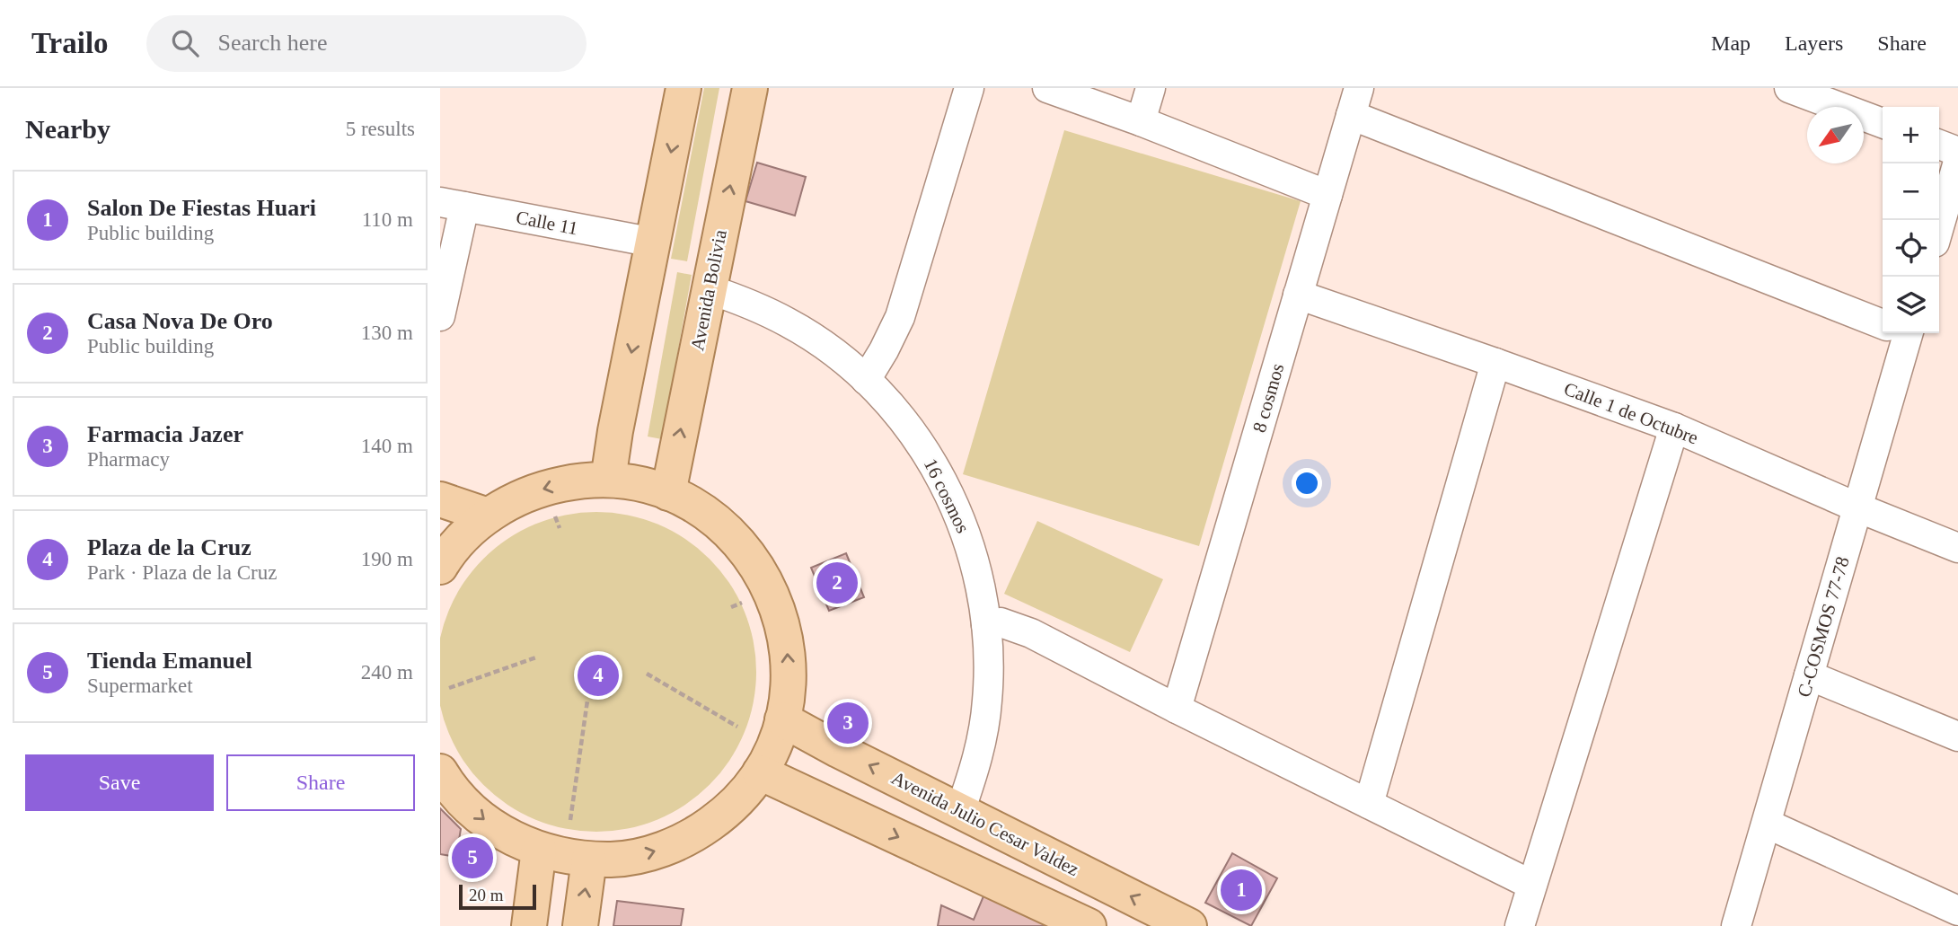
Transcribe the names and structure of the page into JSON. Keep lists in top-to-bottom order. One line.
{"streets":{"main road":["Avenida Bolivia","Avenida Julio Cesar Valdez"],"street":["Calle 11","8 cosmos","Calle 1 de Octubre","16 cosmos","C-COSMOS 77-78"]},"crossings":[["Avenida Bolivia","16 cosmos"],["8 cosmos","Calle 1 de Octubre"],["Calle 1 de Octubre","C-COSMOS 77-78"],["16 cosmos","Avenida Julio Cesar Valdez"]],"scale_bar":"20 m","north":"bottom left","page":{"header":"Trailo","search":"Search here","nav":["Map","Layers","Share"],"heading":["Nearby","5 results"],"map_buttons":["+","−"],"list":[{"mark":"1","name":"Salon De Fiestas Huari","note":"Public building","value":"110 m"},{"mark":"2","name":"Casa Nova De Oro","note":"Public building","value":"130 m"},{"mark":"3","name":"Farmacia Jazer","note":"Pharmacy","value":"140 m"},{"mark":"4","name":"Plaza de la Cruz","note":"Park · Plaza de la Cruz","value":"190 m"},{"mark":"5","name":"Tienda Emanuel","note":"Supermarket","value":"240 m"}],"pins":["2","4","3","5","1"],"buttons":["Save","Share"],"scale":"20 m"}}
